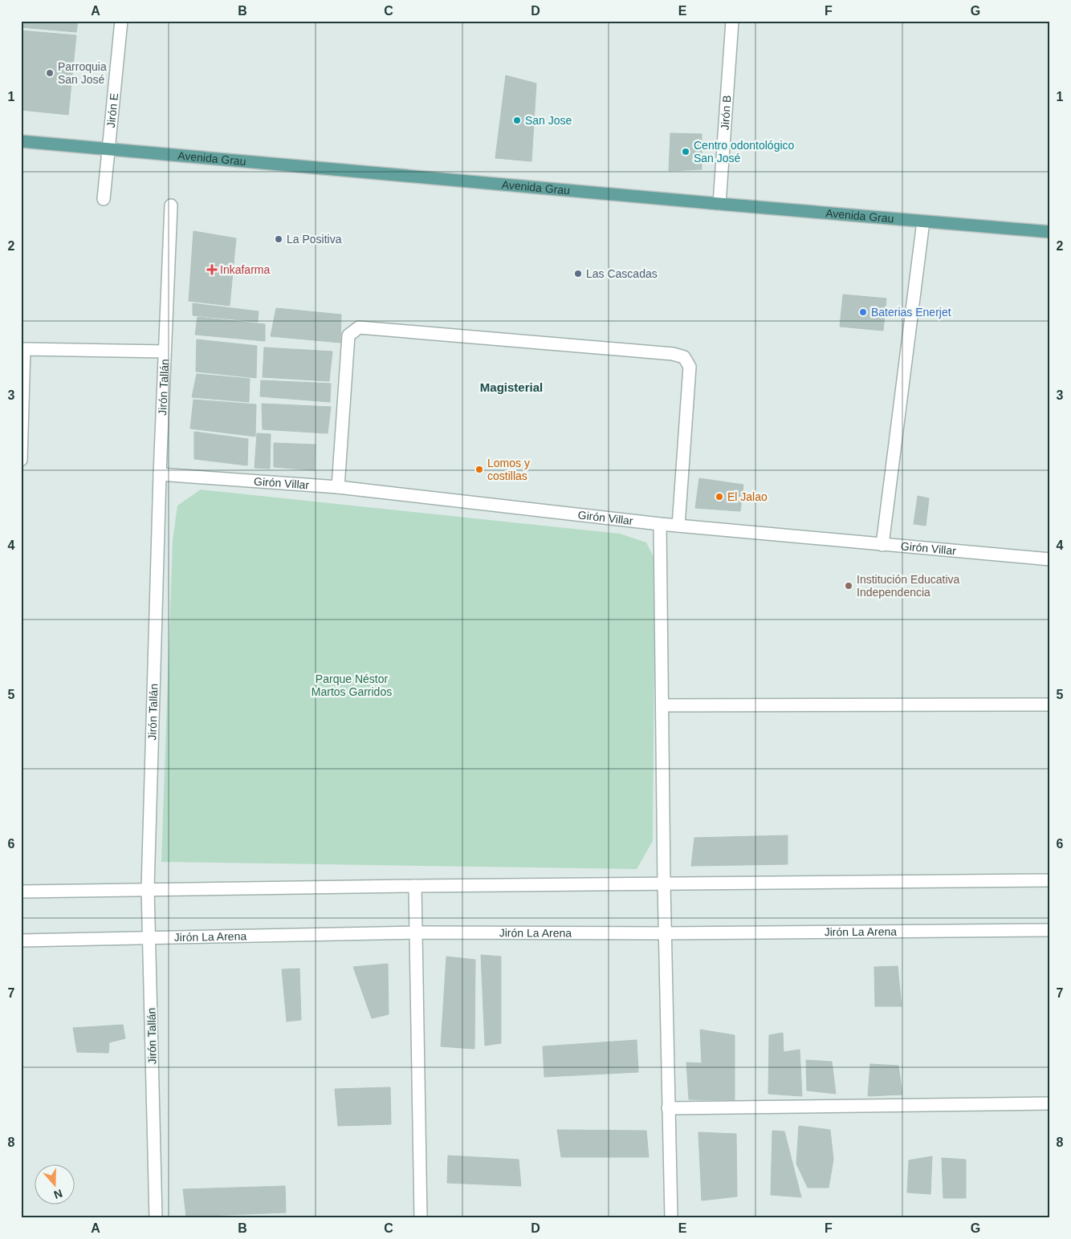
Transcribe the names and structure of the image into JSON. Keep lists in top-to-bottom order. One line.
{"streets":{"main road":["Avenida Grau"],"street":["Jirón E","Jirón B","Jirón Tallán","Girón Villar","Jirón La Arena"]},"crossings":[["Jirón E","Avenida Grau"],["Jirón B","Avenida Grau"],["Jirón Tallán","Girón Villar"],["Jirón Tallán","Jirón La Arena"]],"districts":["Magisterial"],"parks":["Parque Néstor Martos Garridos"],"places":{"other":["Parroquia San José","San Jose","Centro odontológico San José","La Positiva","Las Cascadas","Baterias Enerjet","Lomos y costillas","El Jalao","Institución Educativa Independencia"],"health":["Inkafarma"]},"north":"bottom","grid":{"columns":["A","B","C","D","E","F","G"],"rows":["1","2","3","4","5","6","7","8"]}}
